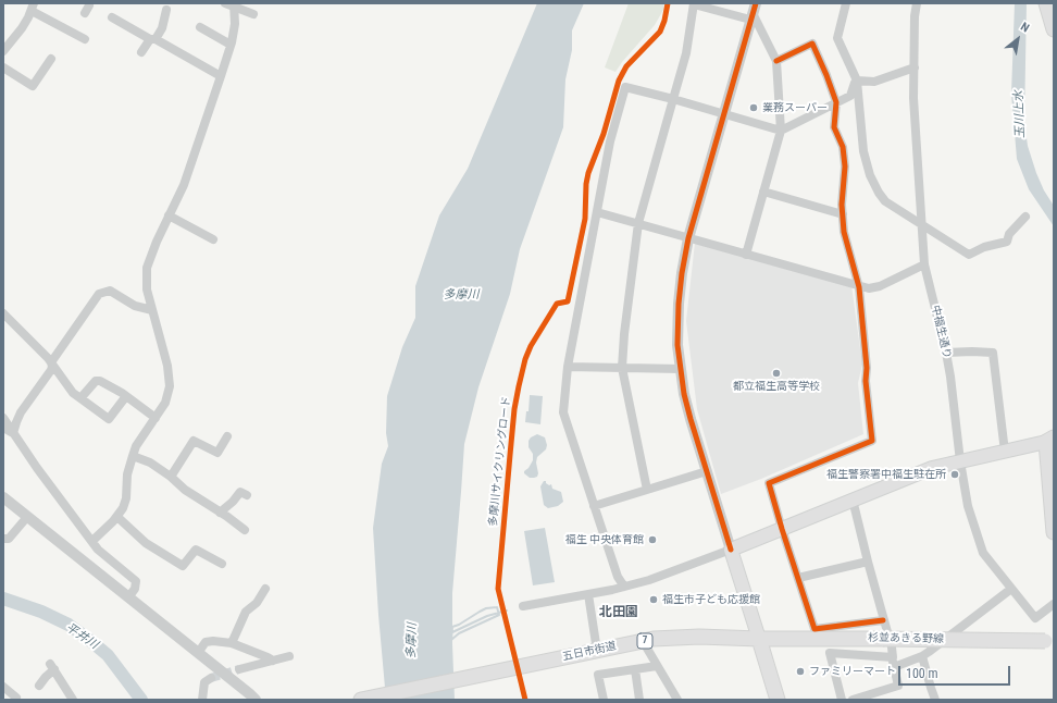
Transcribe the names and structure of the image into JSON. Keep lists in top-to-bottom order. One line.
{"streets":{"main road":["杉並あきる野線","7","五日市街道"],"street":["中福生通り"],"cycle path":["多摩川サイクリングロード"]},"crossings":[["杉並あきる野線","五日市街道"]],"districts":["北田園"],"water":["玉川上水","多摩川","平井川"],"places":["業務スーパー","都立福生高等学校","福生警察署中福生駐在所","福生 中央体育館","福生市子ども応援館","ファミリーマート"],"scale_bar":"100 m","north":"top right"}
